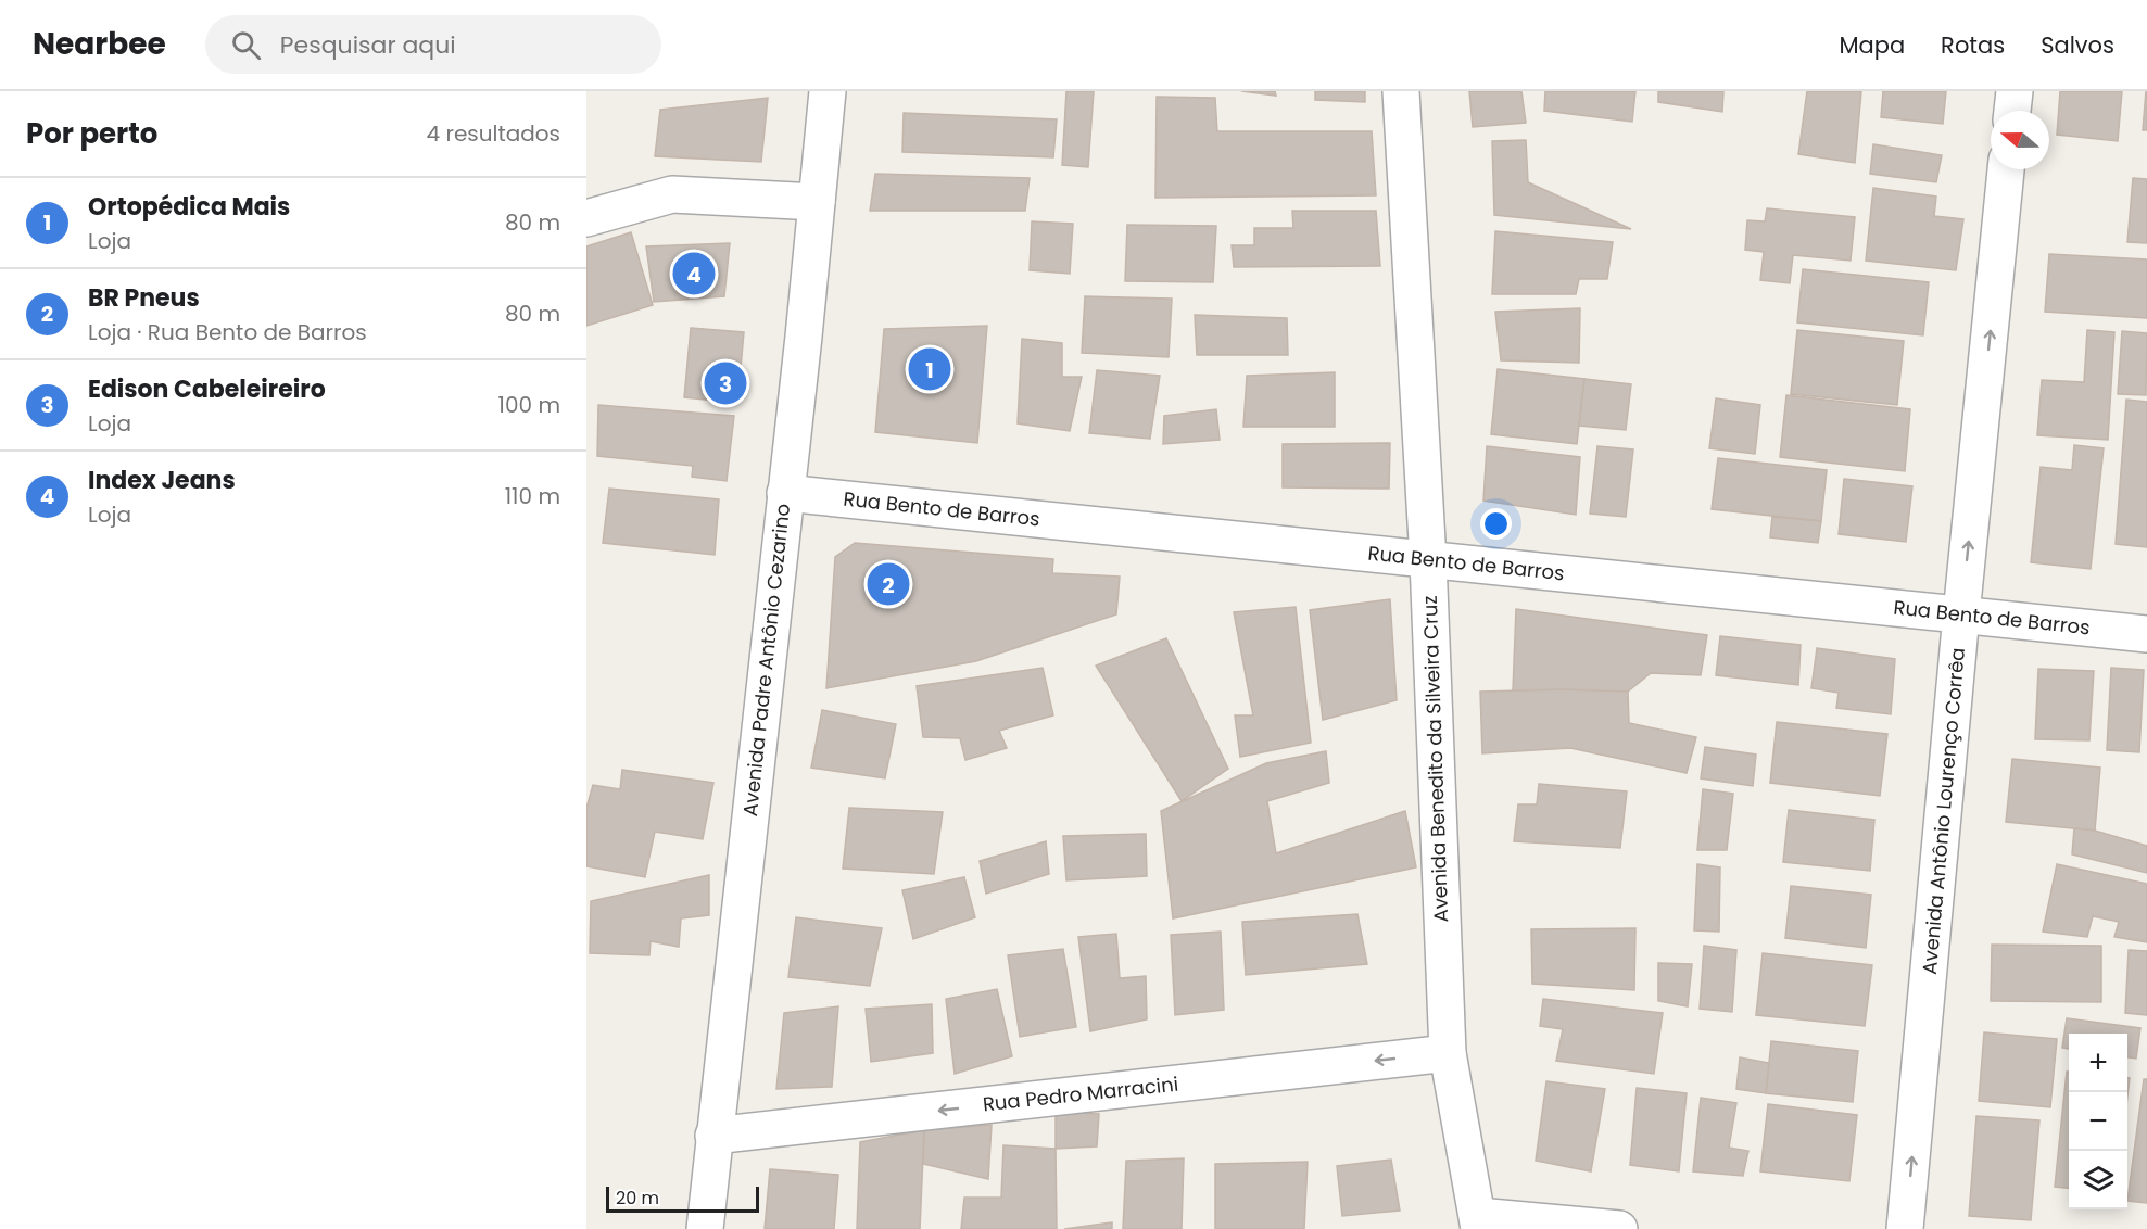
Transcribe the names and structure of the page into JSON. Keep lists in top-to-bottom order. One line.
{"streets":{"street":["Rua Bento de Barros","Avenida Padre Antônio Cezarino","Avenida Benedito da Silveira Cruz","Avenida Antônio Lourenço Corrêa","Rua Pedro Marracini"]},"crossings":[["Rua Bento de Barros","Avenida Padre Antônio Cezarino"],["Rua Bento de Barros","Avenida Benedito da Silveira Cruz"],["Rua Bento de Barros","Avenida Antônio Lourenço Corrêa"],["Avenida Padre Antônio Cezarino","Rua Pedro Marracini"],["Avenida Benedito da Silveira Cruz","Rua Pedro Marracini"]],"one_way":["Avenida Antônio Lourenço Corrêa","Rua Pedro Marracini"],"scale_bar":"20 m","north":"left","page":{"header":"Nearbee","search":"Pesquisar aqui","nav":["Mapa","Rotas","Salvos"],"heading":["Por perto","4 resultados"],"list":[{"mark":"1","name":"Ortopédica Mais","note":"Loja","value":"80 m"},{"mark":"2","name":"BR Pneus","note":"Loja · Rua Bento de Barros","value":"80 m"},{"mark":"3","name":"Edison Cabeleireiro","note":"Loja","value":"100 m"},{"mark":"4","name":"Index Jeans","note":"Loja","value":"110 m"}],"pins":["4","1","3","2"],"map_buttons":["+","−"],"scale":"20 m"}}
